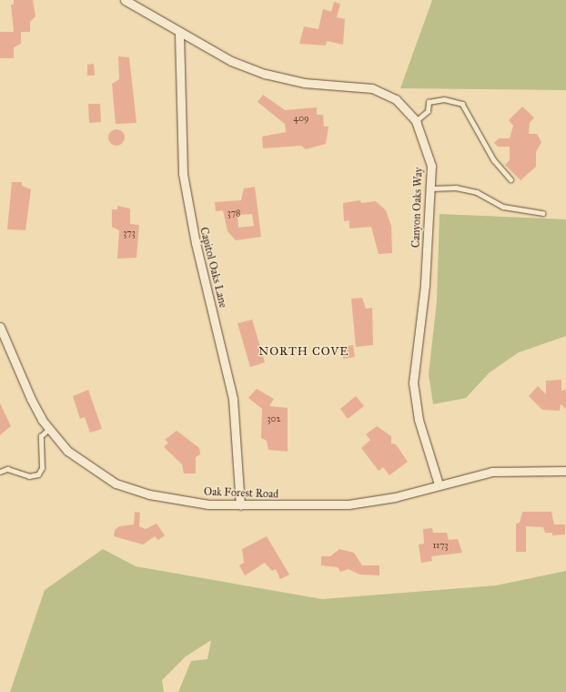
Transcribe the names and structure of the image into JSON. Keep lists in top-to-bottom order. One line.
{"streets":{"street":["Canyon Oaks Way","Capitol Oaks Lane","Oak Forest Road"]},"crossings":[["Canyon Oaks Way","Capitol Oaks Lane"],["Canyon Oaks Way","Oak Forest Road"],["Capitol Oaks Lane","Oak Forest Road"]],"districts":["NORTH COVE"],"house_numbers":["409","378","373","302","1173"]}
